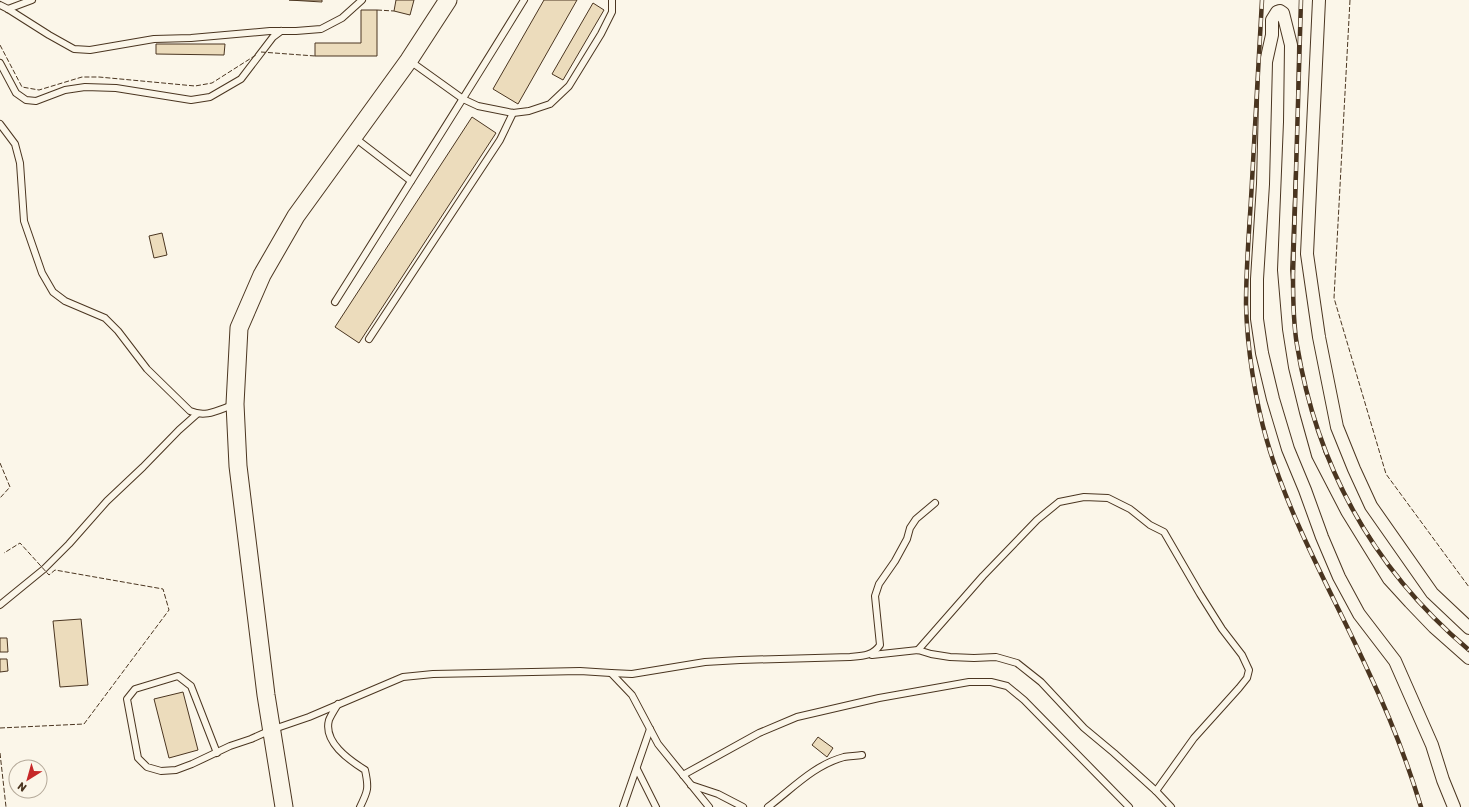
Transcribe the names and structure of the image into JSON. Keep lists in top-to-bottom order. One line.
{"north":"bottom left"}
